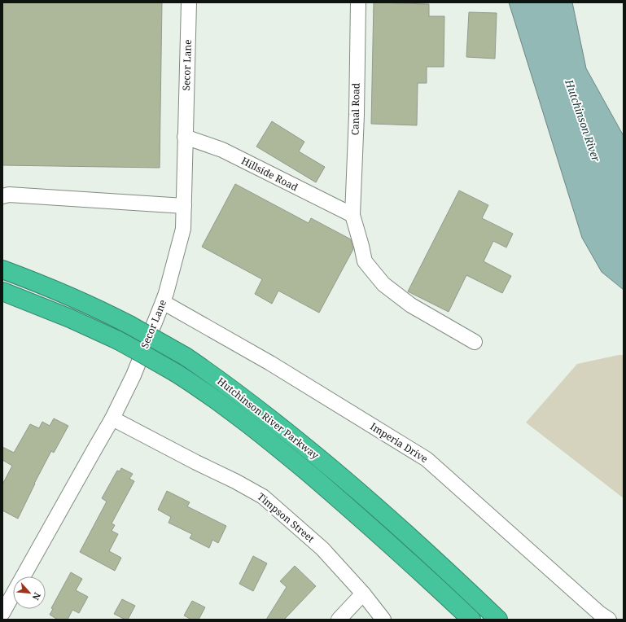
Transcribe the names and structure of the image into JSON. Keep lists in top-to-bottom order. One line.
{"streets":{"highway":["Hutchinson River Parkway"],"street":["Secor Lane","Canal Road","Hillside Road","Imperia Drive","Timpson Street"]},"crossings":[["Secor Lane","Hillside Road"],["Secor Lane","Imperia Drive"],["Secor Lane","Timpson Street"],["Canal Road","Hillside Road"]],"water":["Hutchinson River"],"north":"bottom right"}
